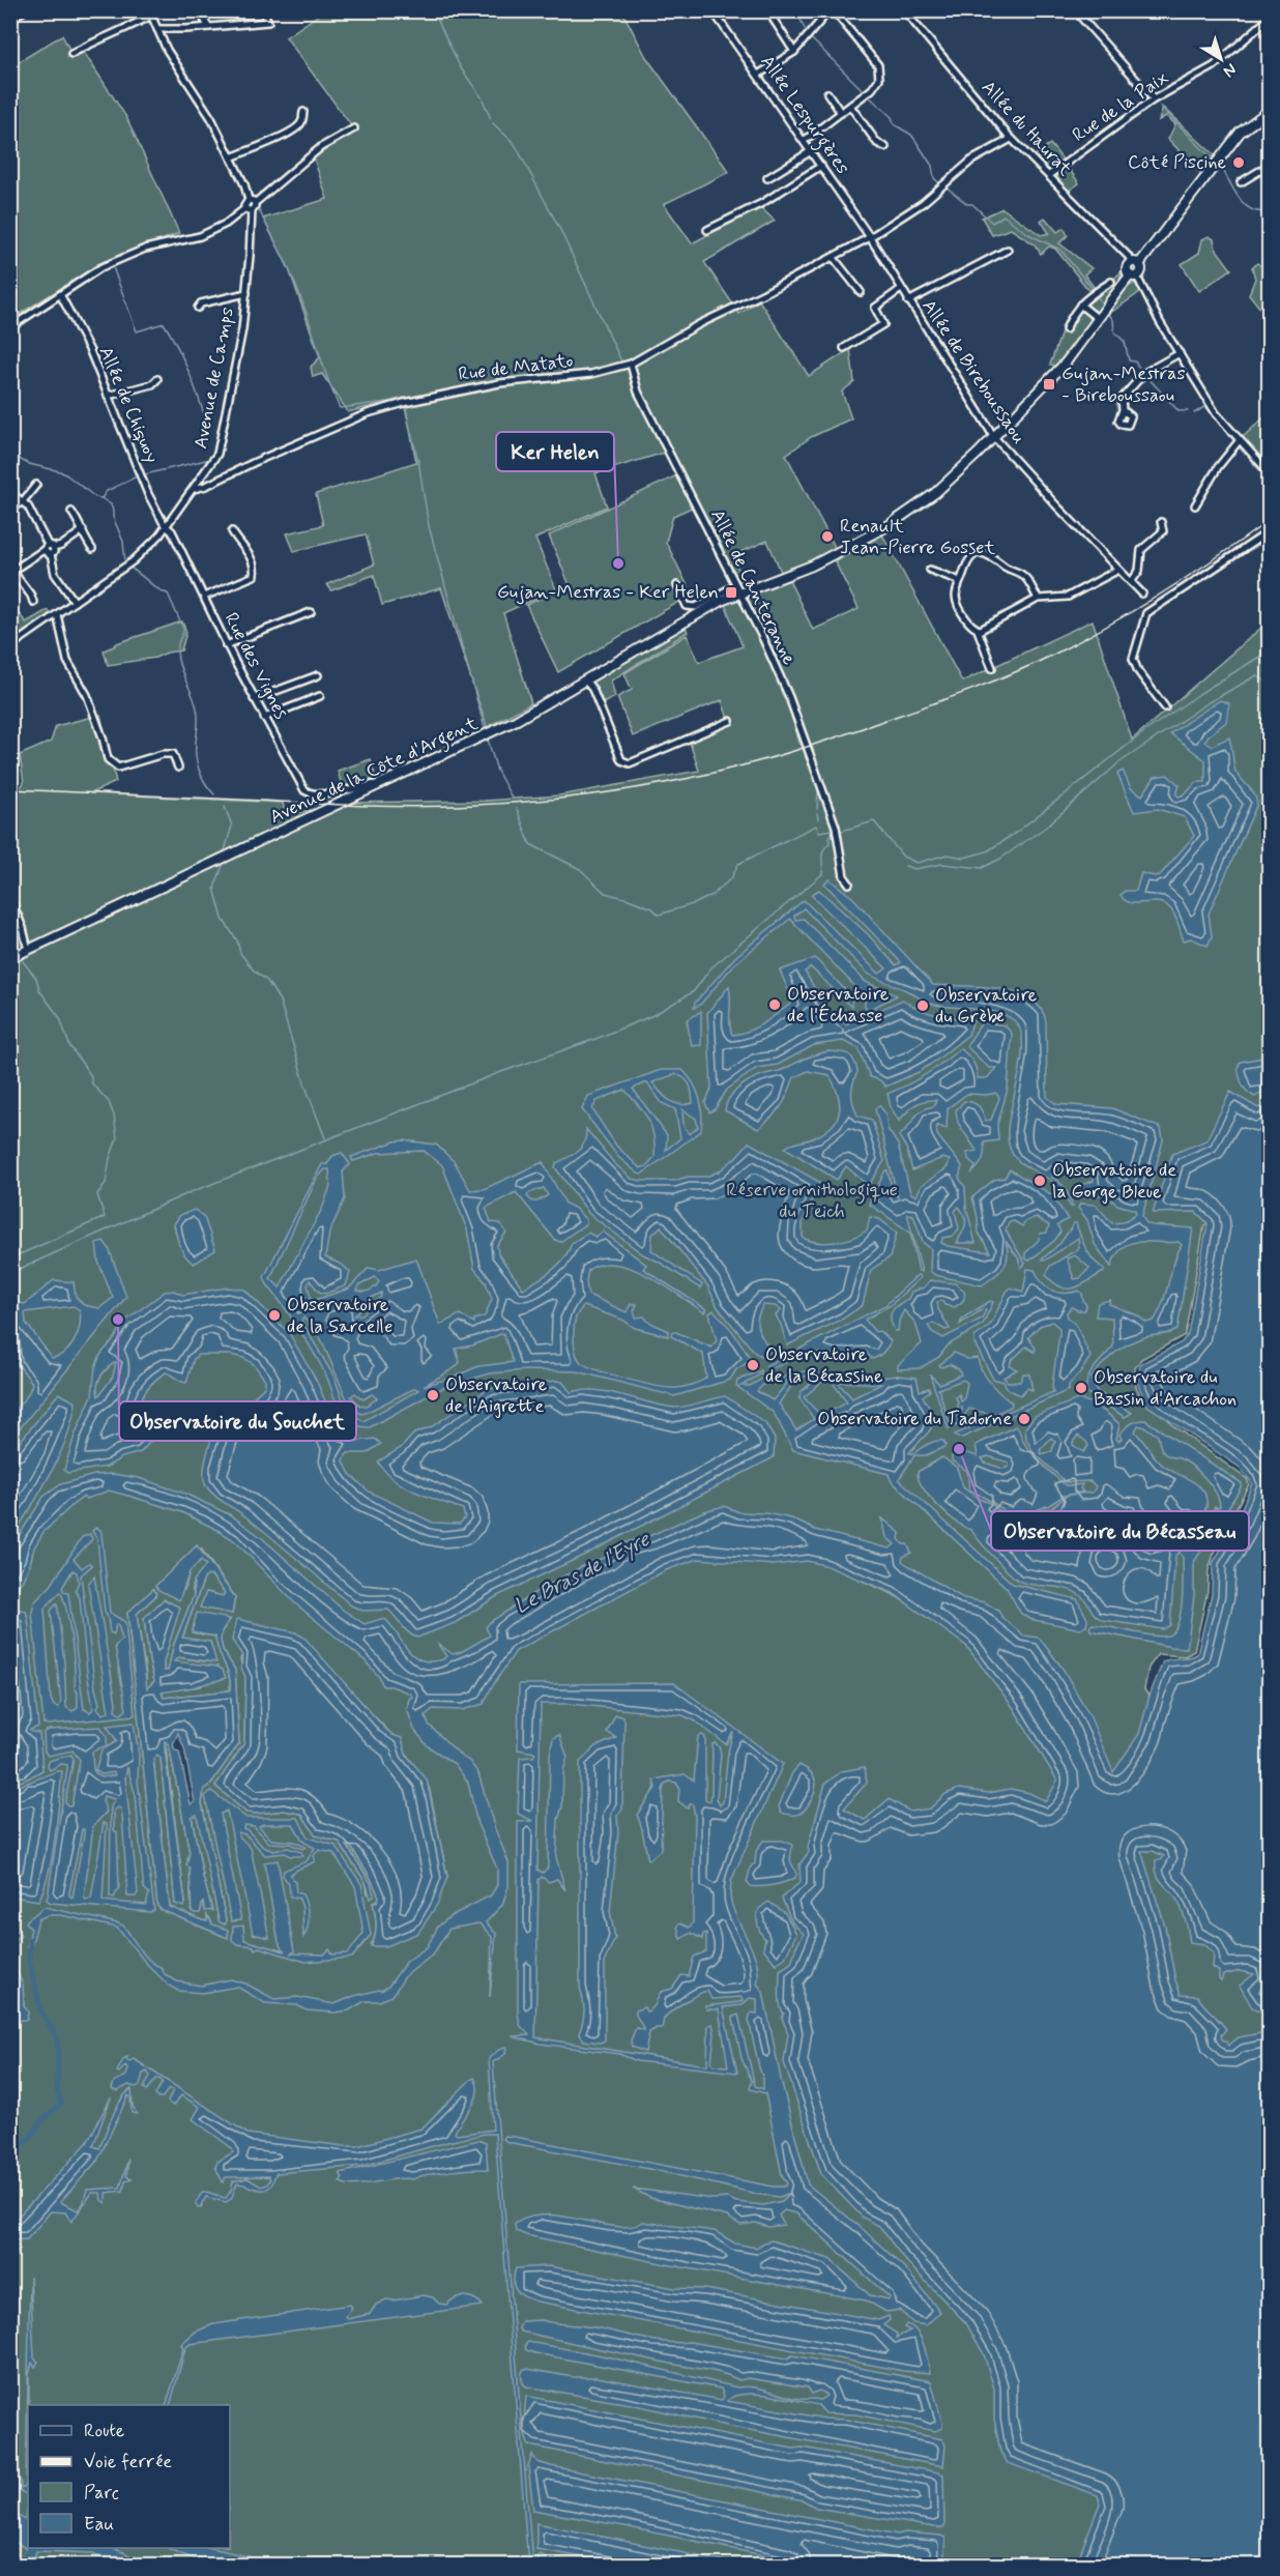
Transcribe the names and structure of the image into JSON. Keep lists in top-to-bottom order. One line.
{"streets":{"main road":["Avenue de la Côte d'Argent"],"street":["Rue de la Paix","Allée Lespurgères","Allée du Haurat","Rue de Matato","Allée de Bireboussaou","Avenue de Camps","Allée de Chiquoy","Allée de Canteranne","Rue des Vignes"]},"crossings":[["Rue de la Paix","Allée du Haurat"],["Allée Lespurgères","Rue de Matato"],["Allée Lespurgères","Allée de Bireboussaou"],["Allée du Haurat","Rue de Matato"],["Rue de Matato","Allée de Bireboussaou"],["Rue de Matato","Avenue de Camps"],["Rue de Matato","Allée de Canteranne"],["Allée de Bireboussaou","Avenue de la Côte d'Argent"],["Avenue de Camps","Allée de Chiquoy"],["Avenue de Camps","Rue des Vignes"],["Allée de Chiquoy","Rue des Vignes"],["Allée de Canteranne","Avenue de la Côte d'Argent"],["Rue des Vignes","Avenue de la Côte d'Argent"]],"water":["Le Bras de l'Eyre"],"parks":["Réserve ornithologique du Teich"],"places":{"other":["Côté Piscine","Renault Jean-Pierre Gosset","Ker Helen","Observatoire de l'Échasse","Observatoire du Grèbe","Observatoire de la Gorge Bleue","Observatoire de la Sarcelle","Observatoire du Souchet","Observatoire de la Bécassine","Observatoire du Bassin d'Arcachon","Observatoire de l'Aigrette","Observatoire du Tadorne","Observatoire du Bécasseau"],"transit":["Gujan-Mestras - Bireboussaou","Gujan-Mestras - Ker Helen"]},"legend":["Route","Voie ferrée","Parc","Eau"],"north":"bottom right"}
